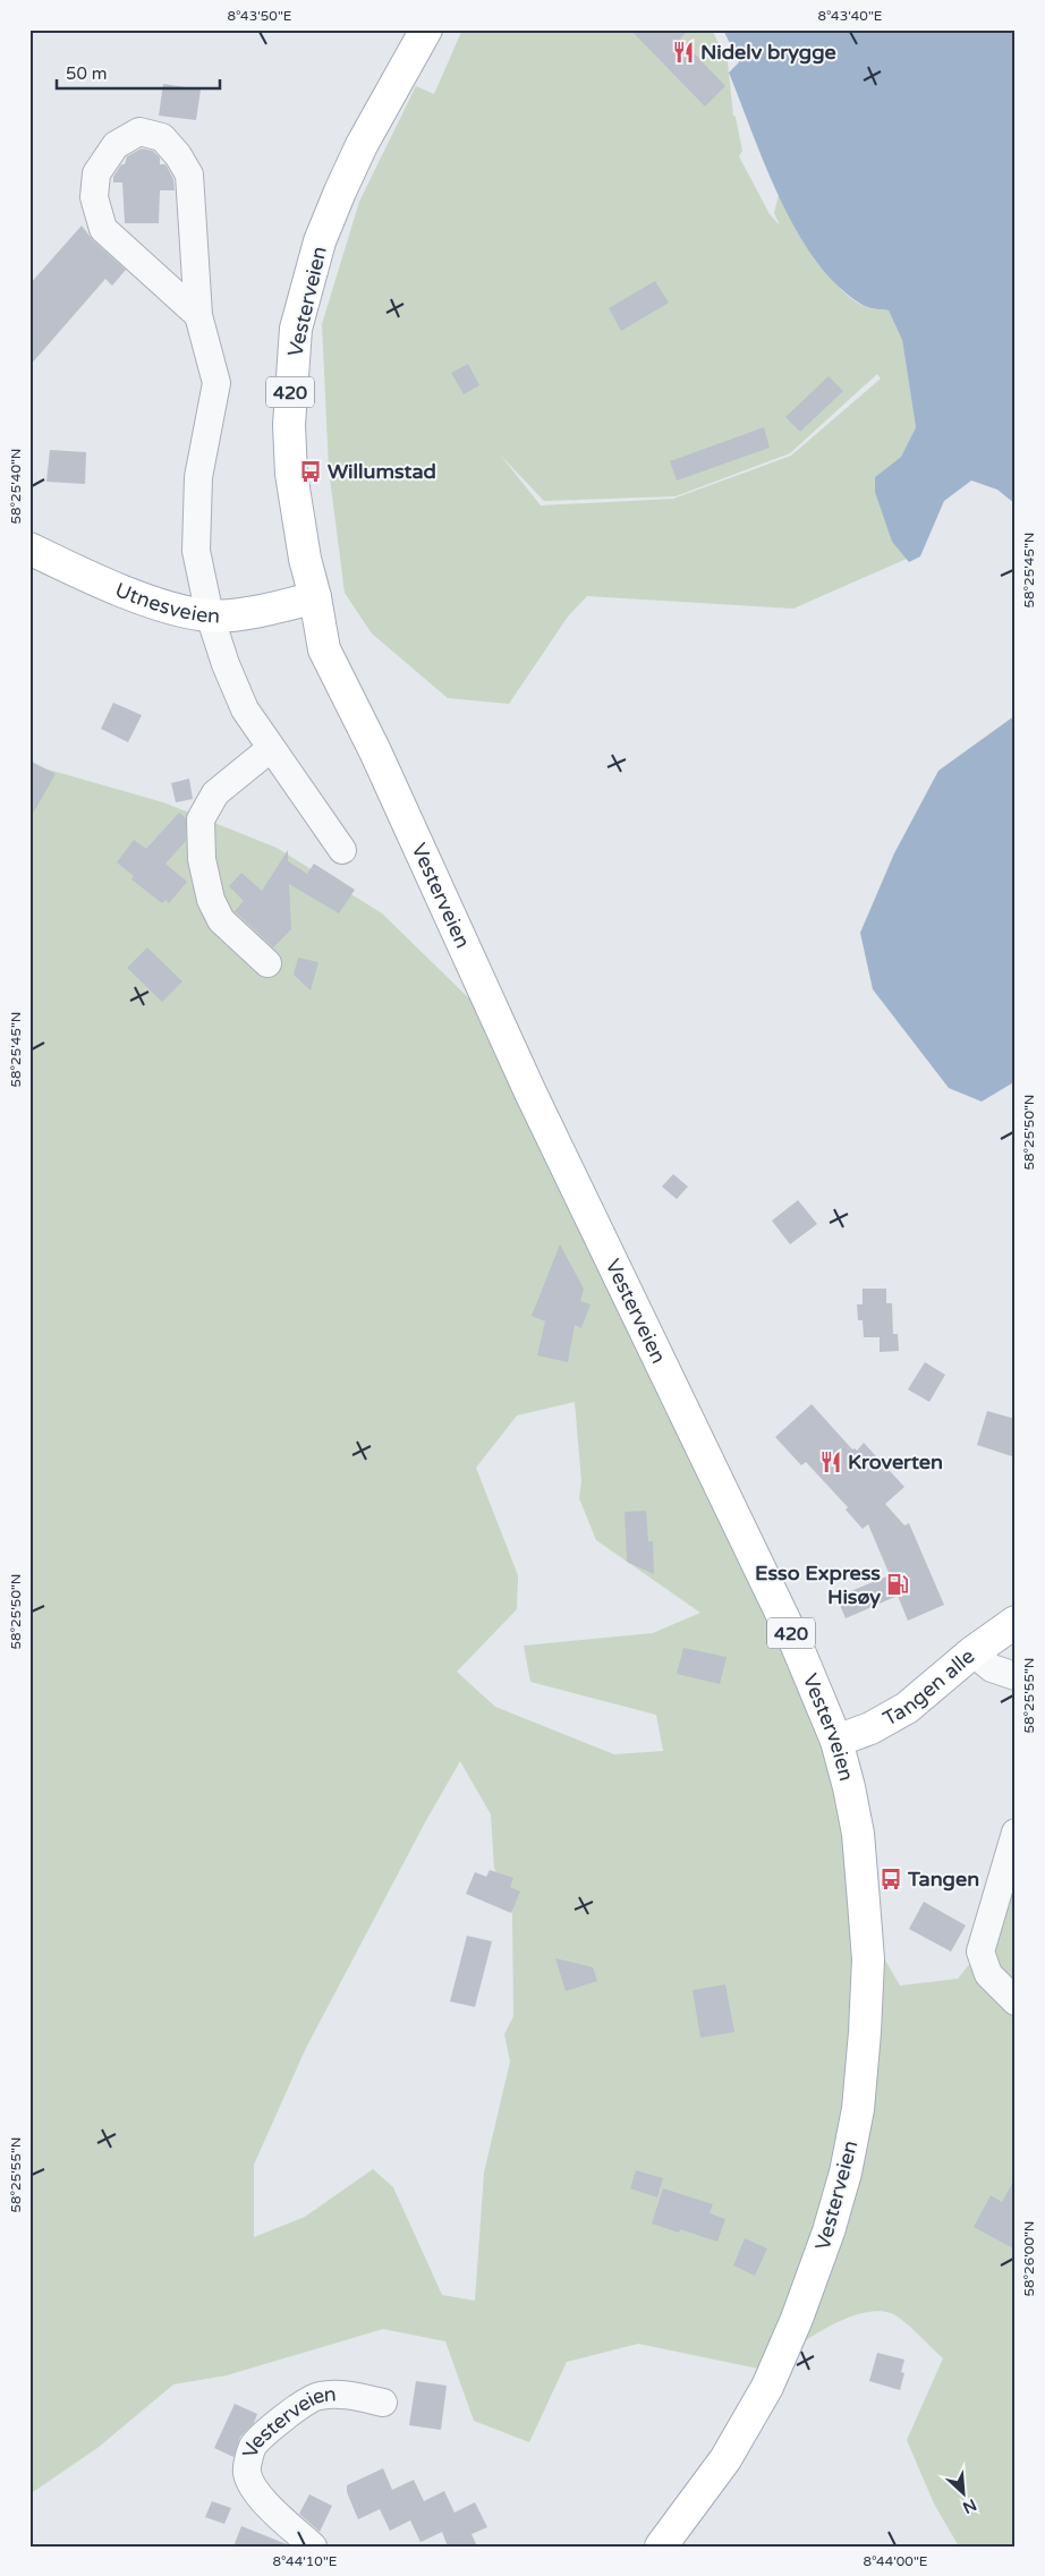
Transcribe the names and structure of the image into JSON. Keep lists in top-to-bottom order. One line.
{"streets":{"main road":["Vesterveien","420","Utnesveien","Tangen alle"]},"crossings":[["Vesterveien","Utnesveien"],["Vesterveien","Tangen alle"]],"places":{"restaurant":["Nidelv brygge","Kroverten"],"bus stop":["Willumstad","Tangen"],"fuel station":["Esso Express Hisøy"]},"scale_bar":"50 m","north":"bottom right","coordinates":["8°43'50\"E","8°43'40\"E","58°25'40\"N","58°25'45\"N","58°25'50\"N","58°25'55\"N","58°26'00\"N","8°44'10\"E","8°44'00\"E"]}
